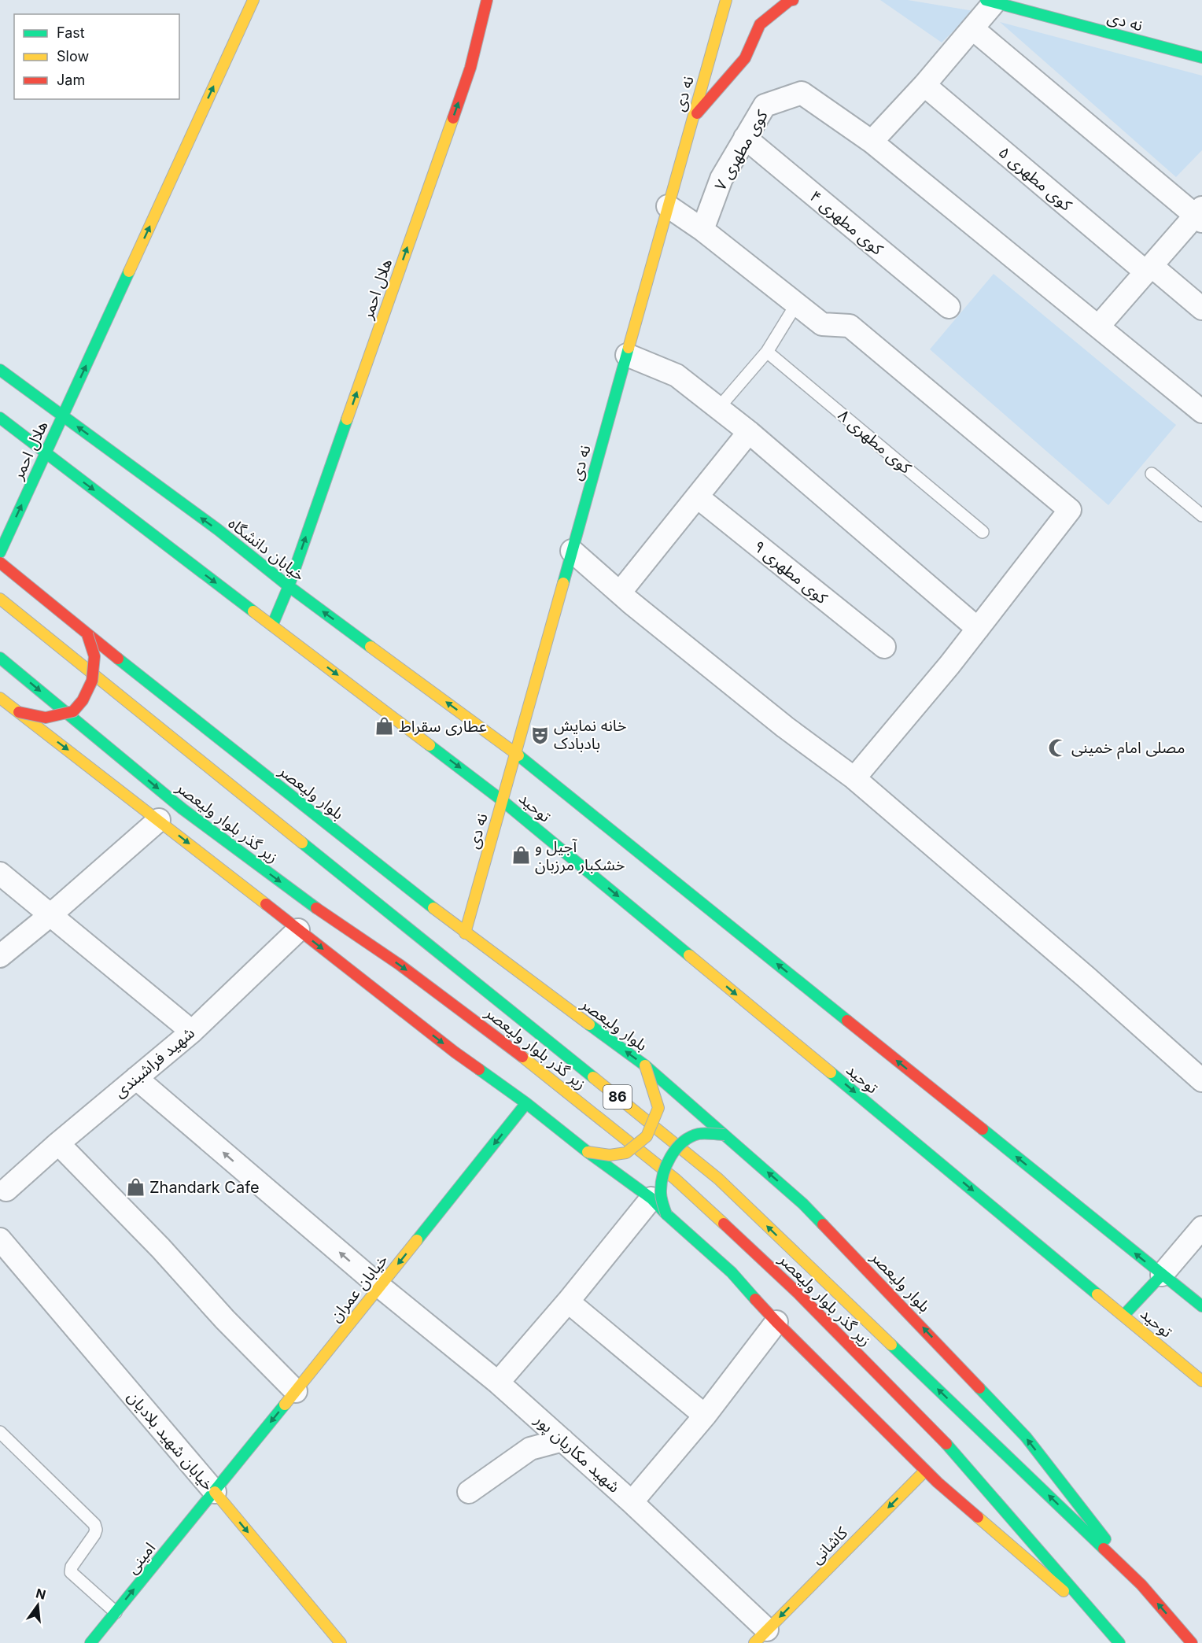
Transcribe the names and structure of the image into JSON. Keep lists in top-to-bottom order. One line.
{"streets":{"street":["نه دی","کوی مطهری ۷","کوی مطهری ۵","کوی مطهری ۴","هلال احمر","خیابان دانشگاه","کوی مطهری ۹","بلوار ولیعصر","توحید","زیر گذر بلوار ولیعصر","شهید فراشبندی","86","خیابان عمران","خیابان شهید بلادیان","شهید مکاریان پور","کاشانی","امینی"],"lane":["کوی مطهری ۸"]},"crossings":[["نه دی","خیابان دانشگاه"],["نه دی","بلوار ولیعصر"],["نه دی","توحید"],["کوی مطهری ۷","کوی مطهری ۴"],["هلال احمر","خیابان دانشگاه"],["خیابان دانشگاه","توحید"],["شهید فراشبندی","شهید مکاریان پور"],["خیابان عمران","خیابان شهید بلادیان"],["خیابان عمران","شهید مکاریان پور"],["خیابان عمران","امینی"],["خیابان شهید بلادیان","امینی"],["شهید مکاریان پور","کاشانی"]],"one_way":["هلال احمر","خیابان عمران","خیابان شهید بلادیان","کاشانی","امینی"],"places":{"shop":["عطاری سقراط","آجیل و خشکبار مرزبان","Zhandark Cafe"],"theatre":["خانه نمایش بادبادک"],"mosque":["مصلی امام خمینی"]},"legend":["Fast","Slow","Jam"],"north":"top"}
